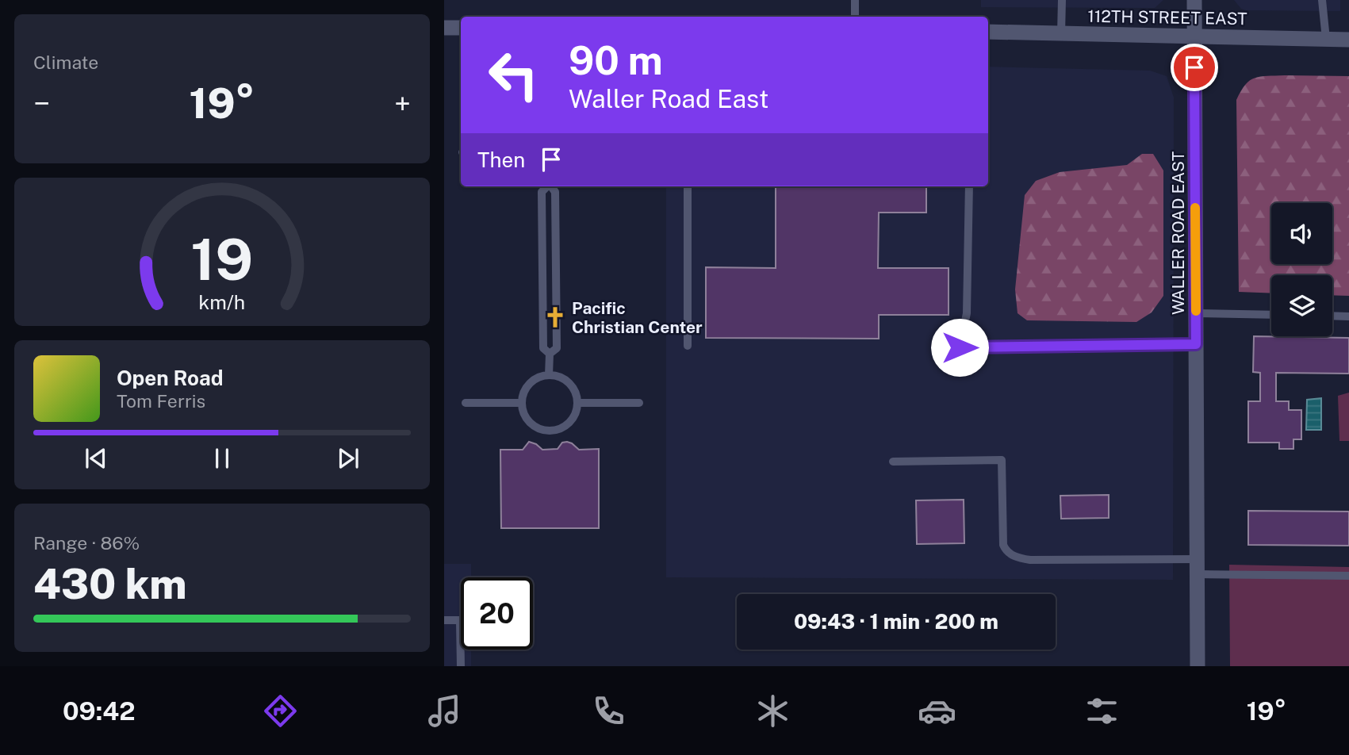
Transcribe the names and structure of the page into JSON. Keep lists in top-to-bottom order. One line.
{"streets":{"street":["112TH STREET EAST","WALLER ROAD EAST"]},"crossings":[["112TH STREET EAST","WALLER ROAD EAST"]],"places":{"church":["Pacific Christian Center"]},"page":{"tile":["Climate",["Range · 86%","430 km"]],"turn":["90 m","Waller Road East"],"heat":["−","19°","+"],"then":"Then","song":["Open Road","Tom Ferris"],"limit":"20","trip":"09:43 · 1 min · 200 m","tabs":["09:42","19°"],"gauge":["19","km/h"]}}
